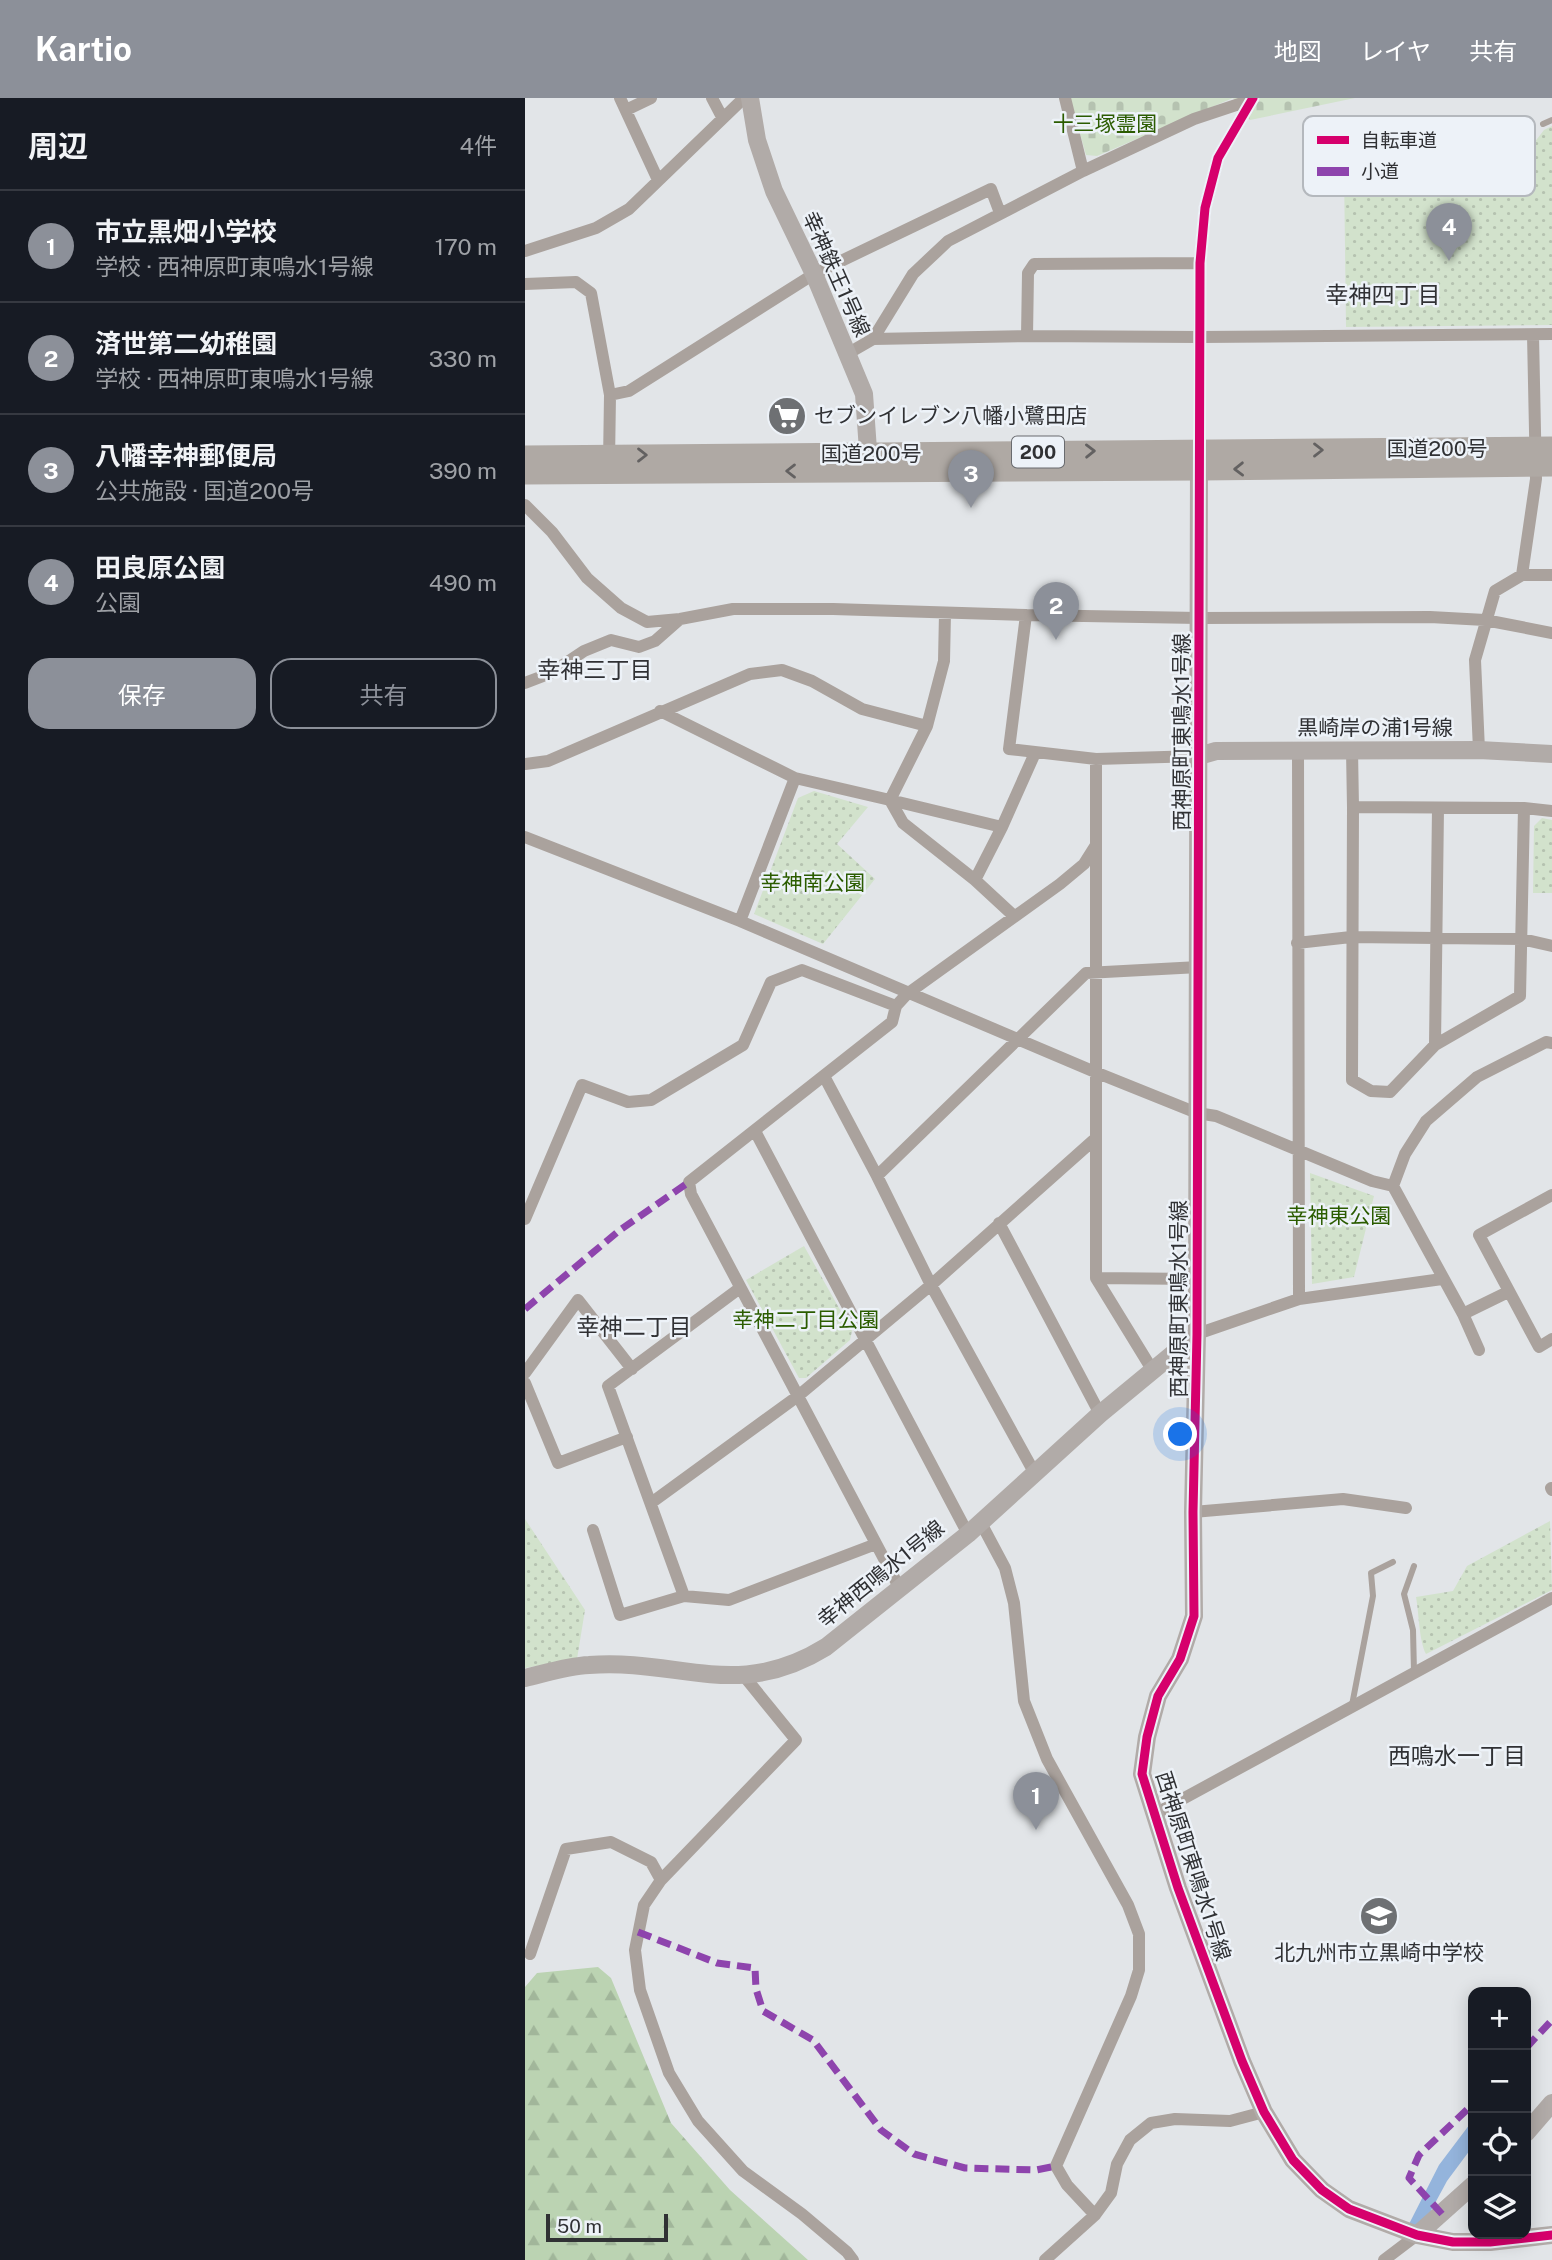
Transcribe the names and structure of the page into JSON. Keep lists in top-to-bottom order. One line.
{"streets":{"highway":["国道200号","200"],"street":["幸神鉄王1号線","黒崎岸の浦1号線","西神原町東鳴水1号線","幸神西鳴水1号線"]},"crossings":[["幸神鉄王1号線","国道200号"],["国道200号","西神原町東鳴水1号線"],["黒崎岸の浦1号線","西神原町東鳴水1号線"],["西神原町東鳴水1号線","幸神西鳴水1号線"]],"districts":["幸神四丁目","幸神三丁目","幸神二丁目","西鳴水一丁目"],"parks":["十三塚霊園","幸神南公園","幸神東公園","幸神二丁目公園"],"places":{"supermarket":["セブンイレブン八幡小鷺田店"],"school or university":["北九州市立黒崎中学校"]},"legend":["自転車道","小道"],"scale_bar":"50 m","page":{"header":"Kartio","nav":["地図","レイヤ","共有"],"heading":["周辺","4件"],"list":[{"mark":"1","name":"市立黒畑小学校","note":"学校 · 西神原町東鳴水1号線","value":"170 m"},{"mark":"2","name":"済世第二幼稚園","note":"学校 · 西神原町東鳴水1号線","value":"330 m"},{"mark":"3","name":"八幡幸神郵便局","note":"公共施設 · 国道200号","value":"390 m"},{"mark":"4","name":"田良原公園","note":"公園","value":"490 m"}],"pins":["4","3","2","1"],"buttons":["保存","共有"],"map_buttons":["+","−"],"scale":"50 m"}}
